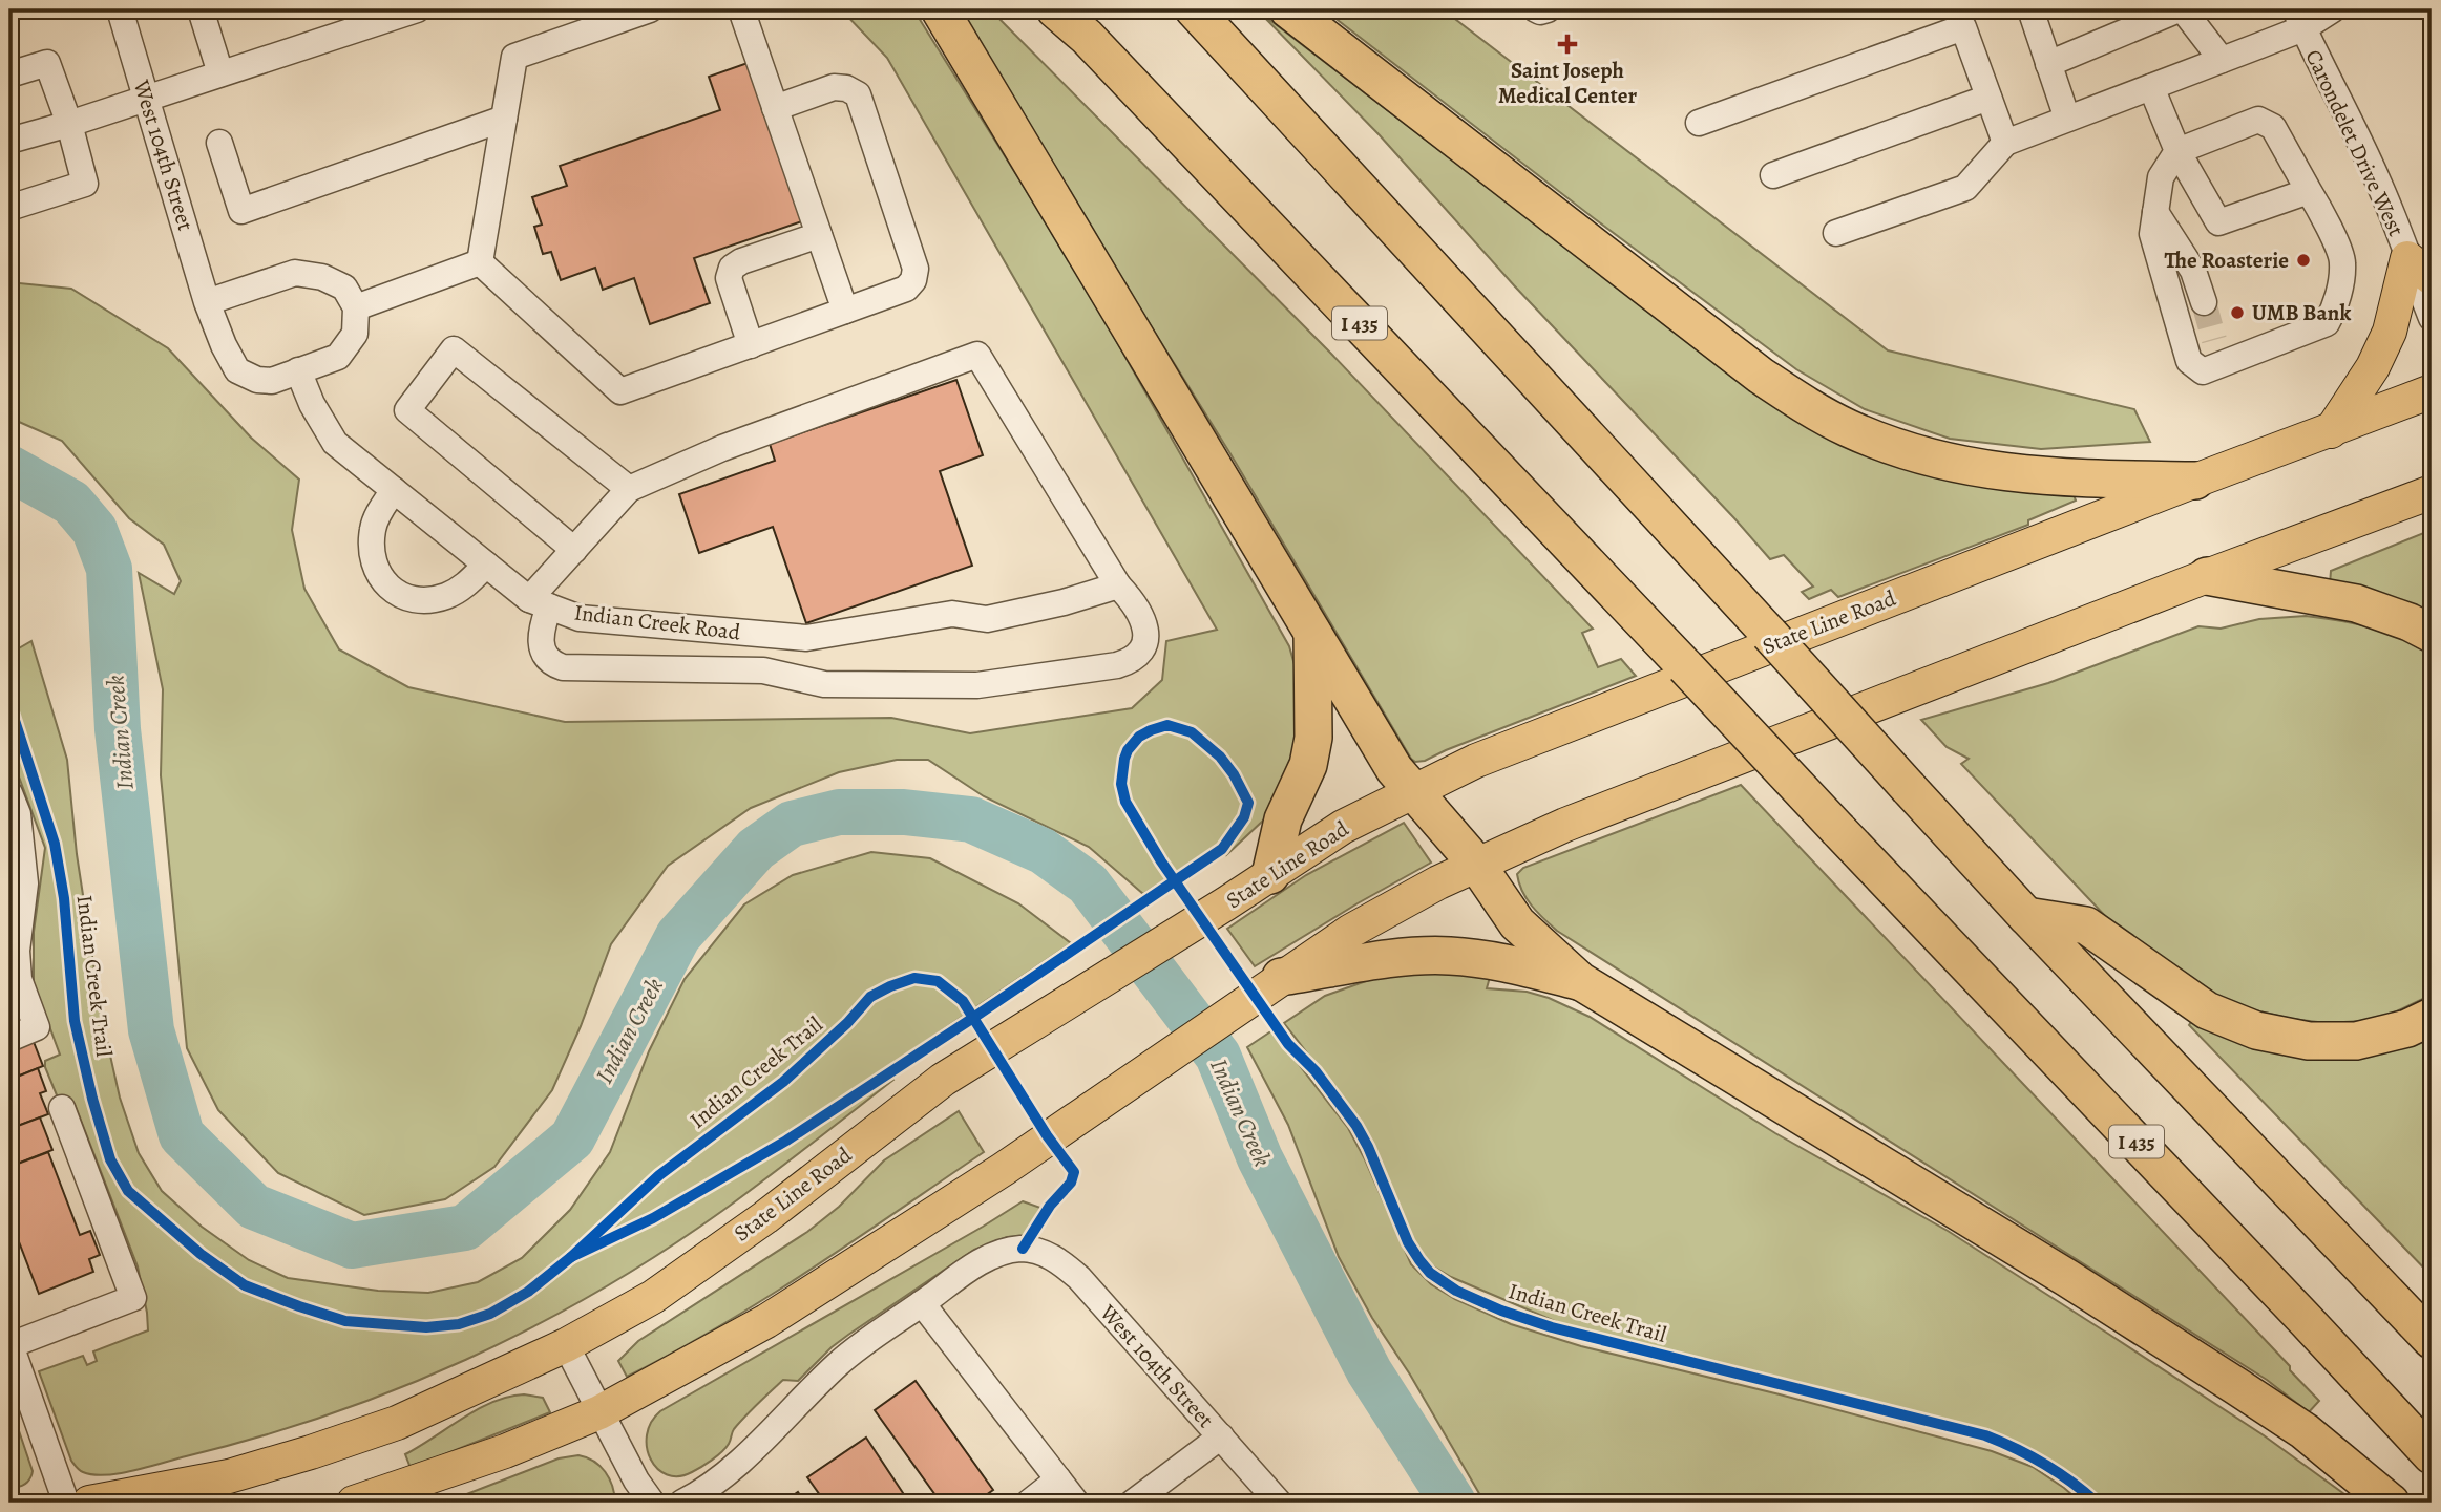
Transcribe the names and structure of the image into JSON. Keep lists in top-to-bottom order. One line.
{"streets":{"highway":["I 435"],"main road":["State Line Road"],"street":["Carondelet Drive West","West 104th Street","Indian Creek Road"],"cycle path":["Indian Creek Trail"]},"crossings":[["West 104th Street","Indian Creek Road"]],"water":["Indian Creek"],"places":{"health":["Saint Joseph Medical Center"],"other":["The Roasterie","UMB Bank"]}}
